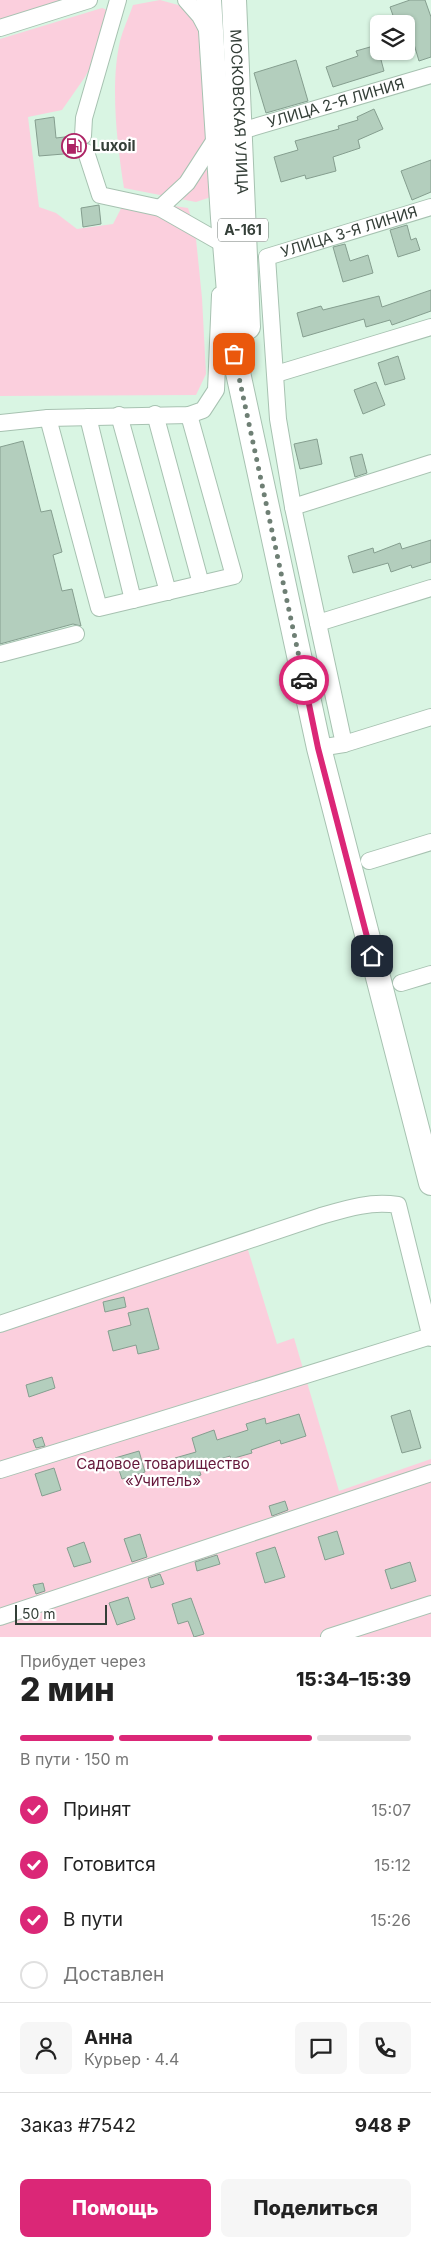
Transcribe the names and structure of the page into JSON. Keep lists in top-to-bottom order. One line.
{"streets":{"highway":["МОСКОВСКАЯ УЛИЦА","А-161"],"street":["УЛИЦА 2-Я ЛИНИЯ","УЛИЦА 3-Я ЛИНИЯ"]},"crossings":[["УЛИЦА 2-Я ЛИНИЯ","МОСКОВСКАЯ УЛИЦА"],["МОСКОВСКАЯ УЛИЦА","А-161"]],"parks":["Садовое товарищество «Учитель»"],"places":{"fuel station":["Luxoil"]},"scale_bar":"50 m","page":{"scale":"50 m","heading":["2 мин","Прибудет через","15:34–15:39"],"panel":["Анна","Курьер · 4.4","Заказ #7542","948 ₽"],"bar":"В пути · 150 m","list":[["Принят","15:07"],["Готовится","15:12"],["В пути","15:26"],"Доставлен"],"buttons":["Помощь","Поделиться"]}}
